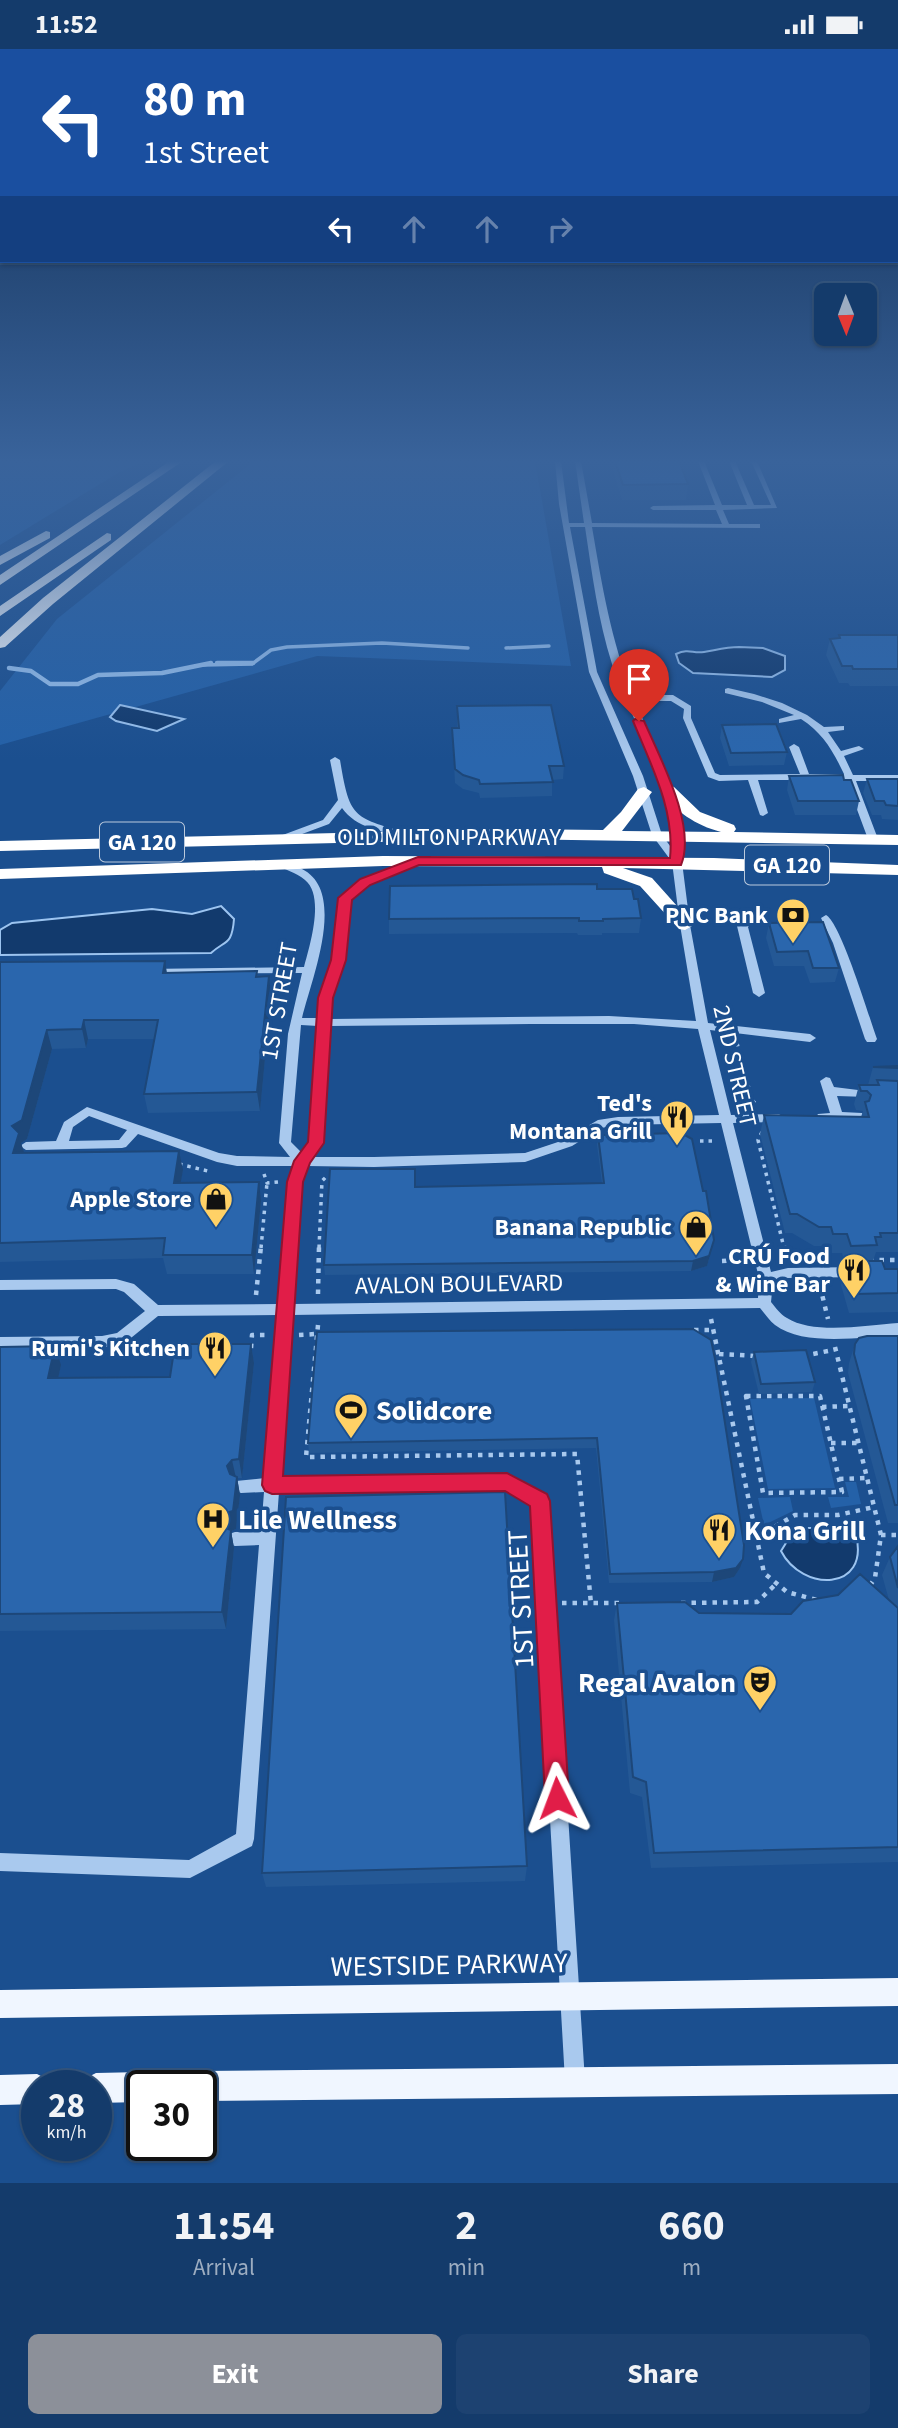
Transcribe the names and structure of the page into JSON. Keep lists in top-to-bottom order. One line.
{"streets":{"highway":["OLD MILTON PARKWAY","GA 120"],"main road":["WESTSIDE PARKWAY"],"street":["1ST STREET","2ND STREET","AVALON BOULEVARD"]},"crossings":[["OLD MILTON PARKWAY","1ST STREET"],["OLD MILTON PARKWAY","2ND STREET"],["1ST STREET","AVALON BOULEVARD"],["1ST STREET","WESTSIDE PARKWAY"]],"places":{"bank":["PNC Bank"],"restaurant":["Ted's Montana Grill","CRÚ Food & Wine Bar","Rumi's Kitchen","Kona Grill"],"shop":["Apple Store","Banana Republic"],"sports":["Solidcore"],"hospital":["Lile Wellness"],"theatre":["Regal Avalon"]},"north":"bottom","page":{"status":"11:52","turn":["80 m","1st Street"],"speed":"28 km/h","limit":"30","eta":["11:54","Arrival","2","min","660","m"],"buttons":["Exit","Share"]}}
